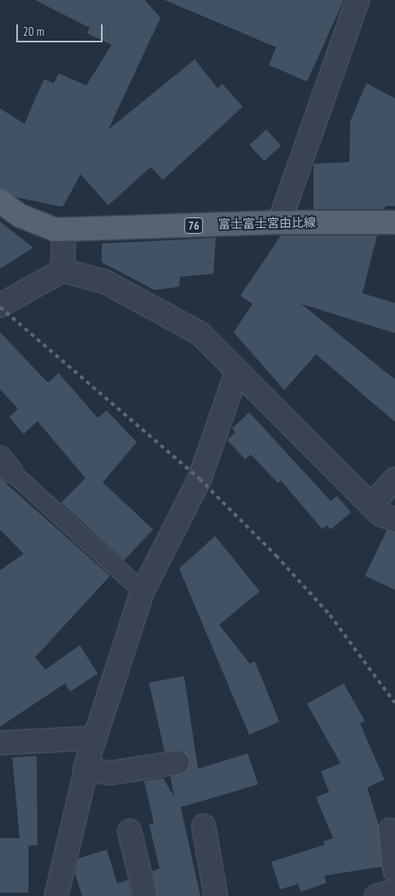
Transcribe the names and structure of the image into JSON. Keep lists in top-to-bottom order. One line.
{"streets":{"main road":["富士富士宮由比線","76"]},"scale_bar":"20 m"}
